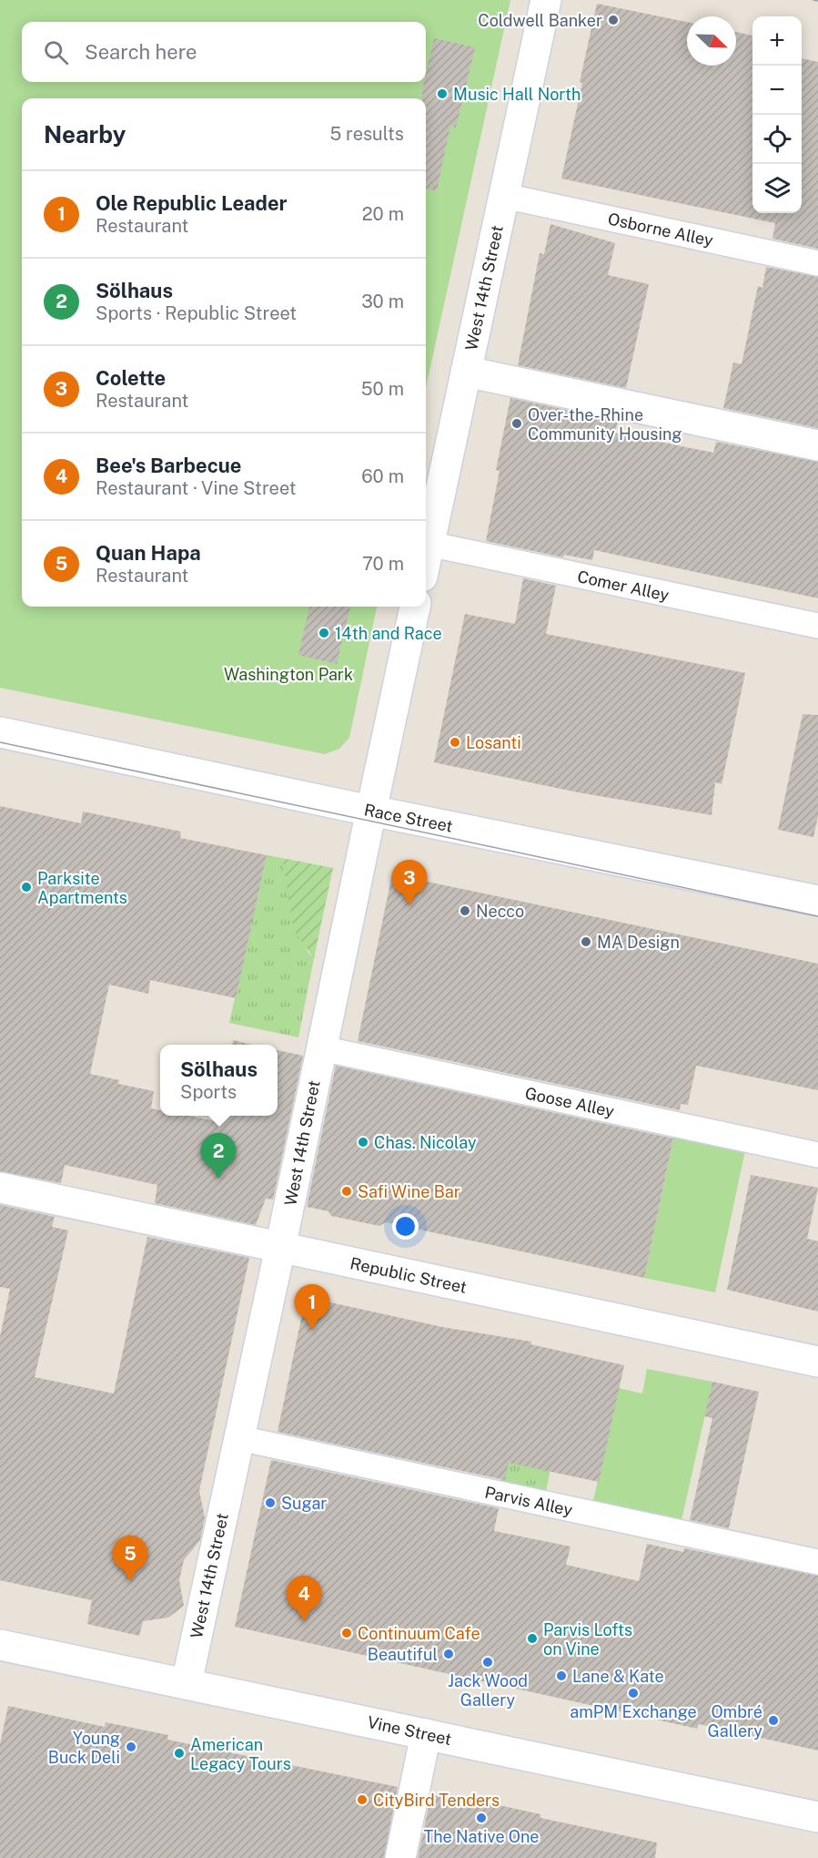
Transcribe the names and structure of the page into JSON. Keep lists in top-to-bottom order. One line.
{"streets":{"street":["West 14th Street","Race Street","Republic Street","Vine Street"],"lane":["Osborne Alley","Comer Alley","Goose Alley","Parvis Alley"]},"crossings":[["Osborne Alley","West 14th Street"],["West 14th Street","Comer Alley"],["West 14th Street","Race Street"],["West 14th Street","Goose Alley"],["West 14th Street","Republic Street"],["West 14th Street","Parvis Alley"],["West 14th Street","Vine Street"]],"parks":["Washington Park"],"places":["Coldwell Banker","Music Hall North","Over-the-Rhine Community Housing","14th and Race","Losanti","Parksite Apartments","Necco","MA Design","Chas. Nicolay","Safi Wine Bar","Sugar","Continuum Cafe","Parvis Lofts on Vine","Beautiful","Jack Wood Gallery","Lane & Kate","amPM Exchange","Ombré Gallery","Young Buck Deli","American Legacy Tours","CityBird Tenders","The Native One"],"north":"bottom right","page":{"map_buttons":["+","−"],"search":"Search here","heading":["Nearby","5 results"],"list":[{"mark":"1","name":"Ole Republic Leader","note":"Restaurant","value":"20 m"},{"mark":"2","name":"Sölhaus","note":"Sports · Republic Street","value":"30 m"},{"mark":"3","name":"Colette","note":"Restaurant","value":"50 m"},{"mark":"4","name":"Bee's Barbecue","note":"Restaurant · Vine Street","value":"60 m"},{"mark":"5","name":"Quan Hapa","note":"Restaurant","value":"70 m"}],"pins":["3","2","1","5","4"],"popup":["Sölhaus","Sports"]}}
